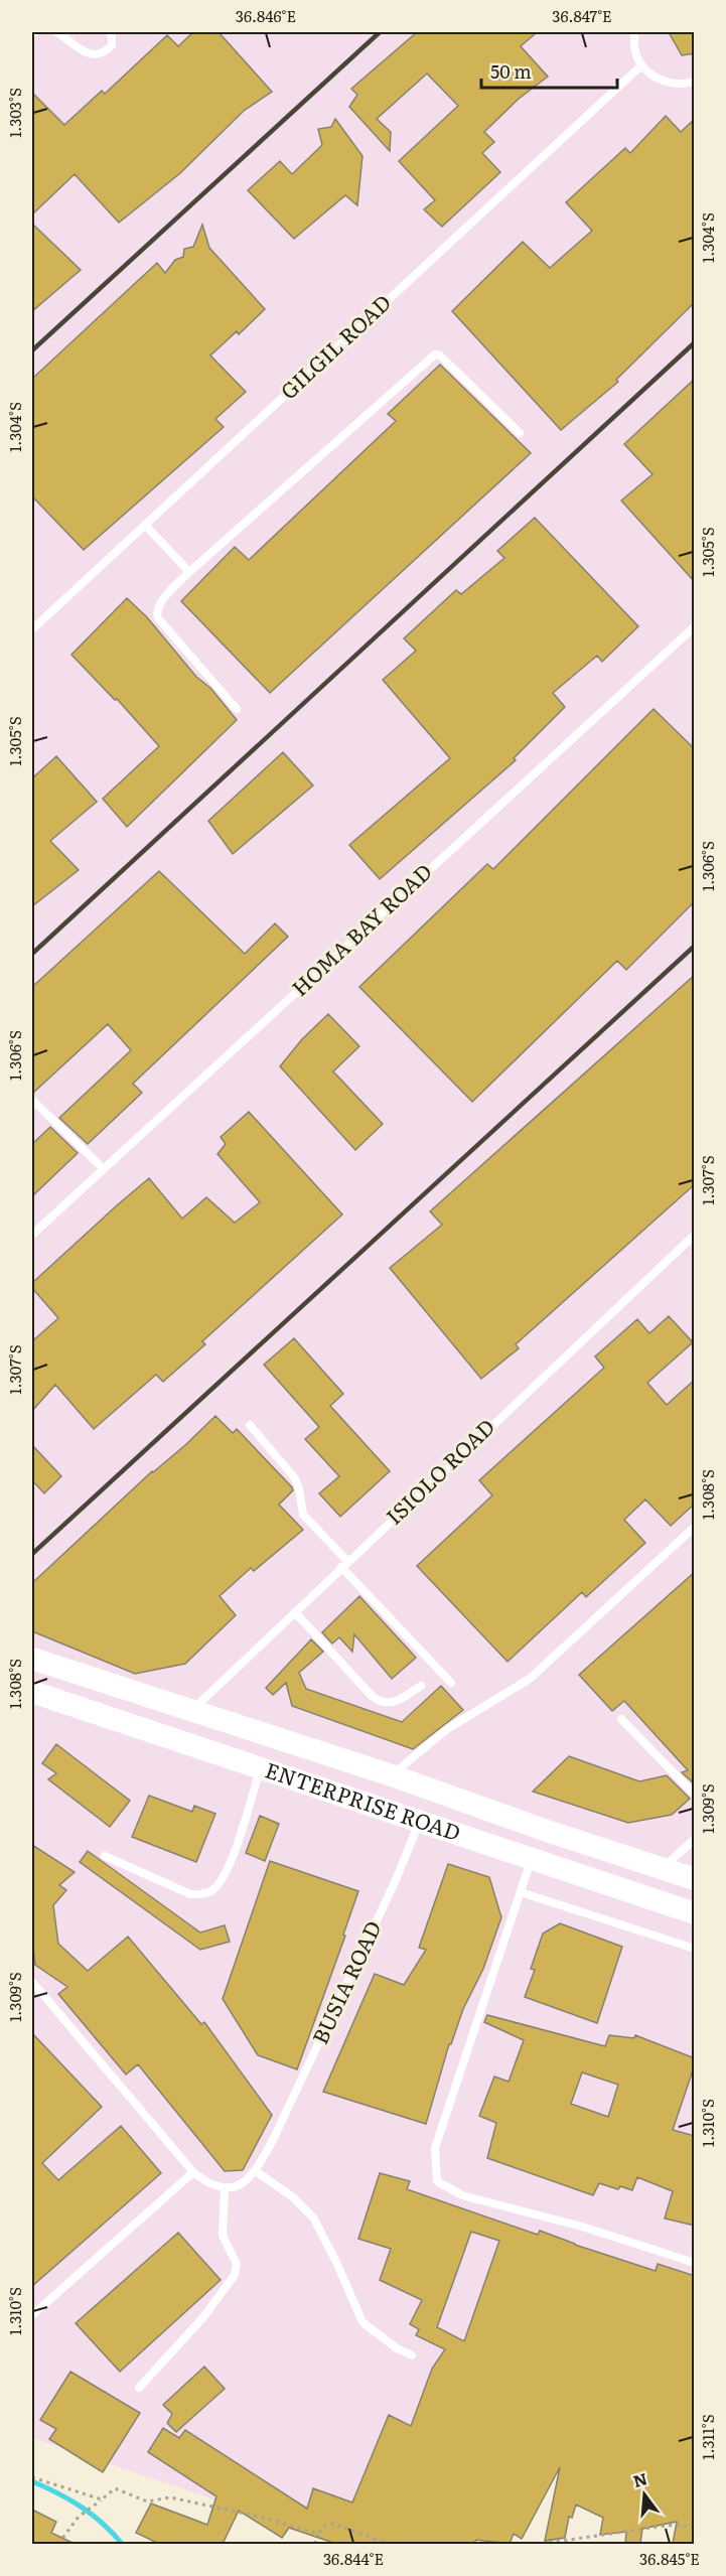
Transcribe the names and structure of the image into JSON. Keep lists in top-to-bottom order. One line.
{"streets":{"main road":["ENTERPRISE ROAD"],"lane":["GILGIL ROAD","HOMA BAY ROAD","ISIOLO ROAD","BUSIA ROAD"]},"crossings":[["ISIOLO ROAD","ENTERPRISE ROAD"],["ENTERPRISE ROAD","BUSIA ROAD"]],"scale_bar":"50 m","north":"top","coordinates":["36.846°E","36.847°E","1.303°S","1.304°S","1.305°S","1.306°S","1.307°S","1.308°S","1.309°S","1.310°S","1.311°S","36.844°E","36.845°E"]}
